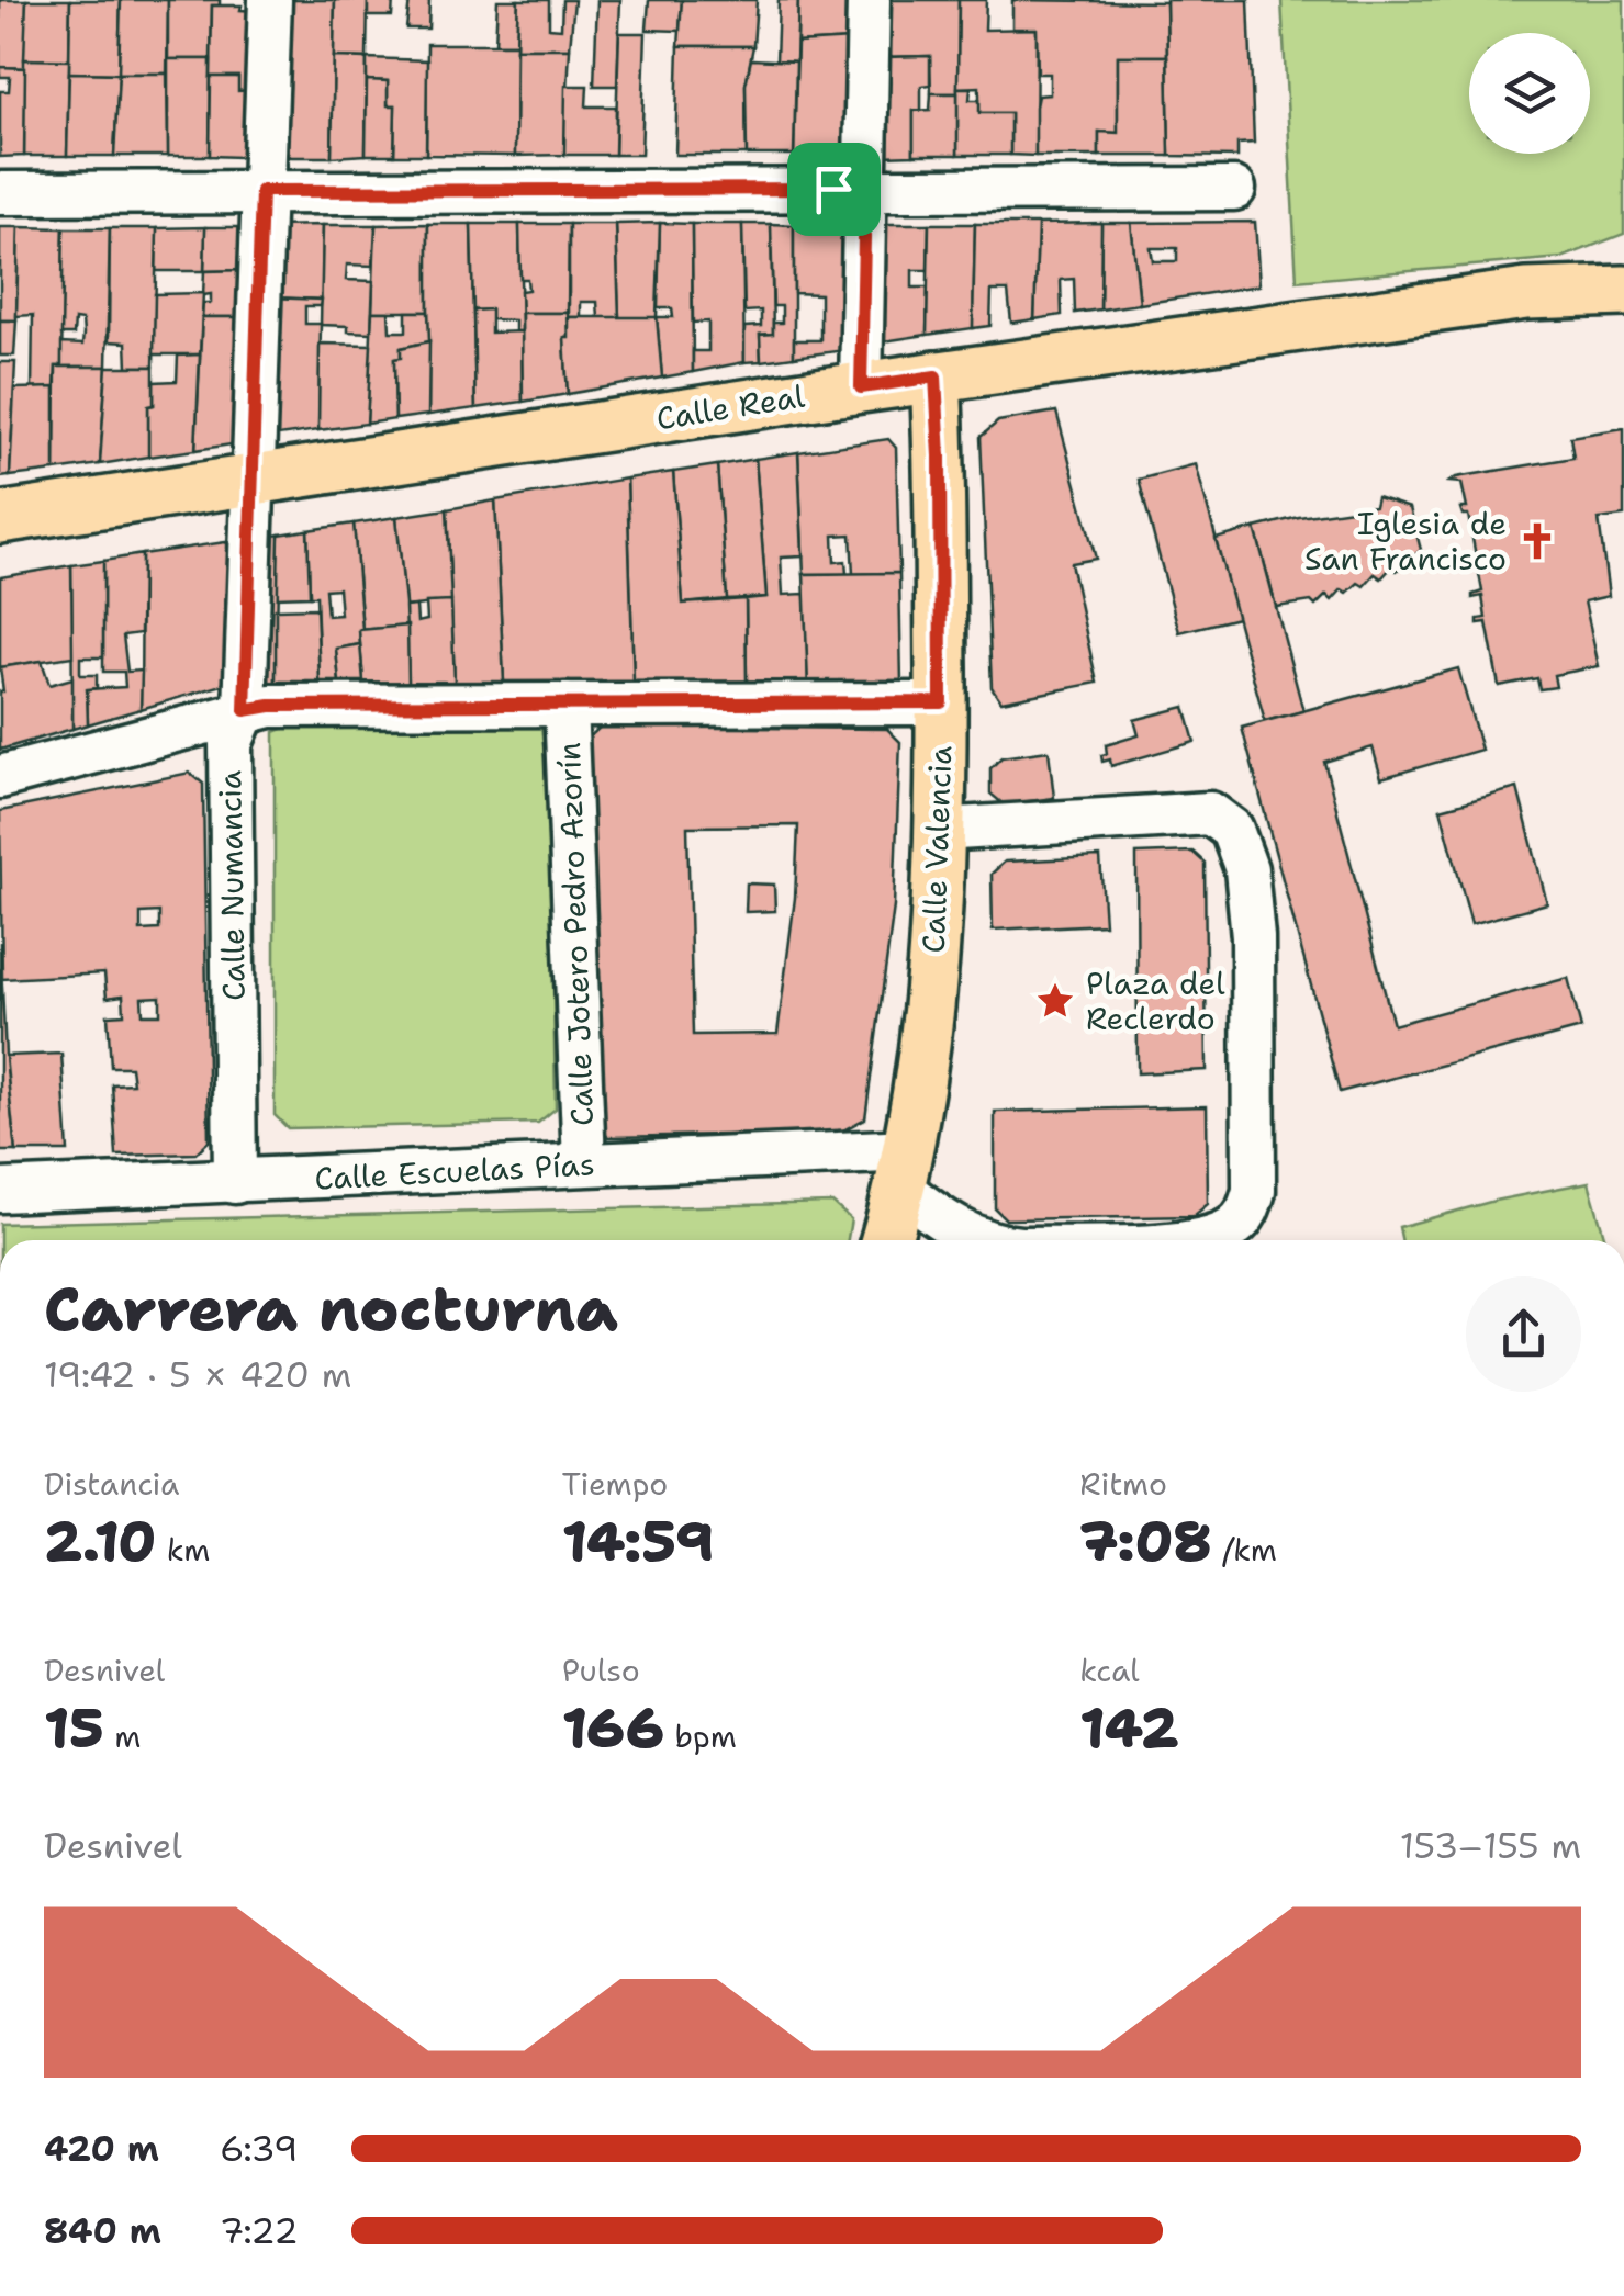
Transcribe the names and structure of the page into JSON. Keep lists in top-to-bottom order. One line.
{"streets":{"main road":["Calle Real","Calle Valencia"],"street":["Calle Numancia","Calle Jotero Pedro Azorín","Calle Escuelas Pías"]},"crossings":[["Calle Real","Calle Valencia"],["Calle Real","Calle Numancia"],["Calle Valencia","Calle Escuelas Pías"],["Calle Numancia","Calle Escuelas Pías"],["Calle Jotero Pedro Azorín","Calle Escuelas Pías"]],"places":{"church":["Iglesia de San Francisco"],"place":["Plaza del Reclerdo"]},"page":{"heading":["Carrera nocturna","19:42 · 5 × 420 m"],"stats":[["Distancia","2.10 km"],["Tiempo","14:59"],["Ritmo","7:08 /km"],["Desnivel","15 m"],["Pulso","166 bpm"],["kcal","142"]],"chart":["Desnivel","153–155 m"],"list":[{"name":"420 m","note":"6:39"},{"name":"840 m","note":"7:22"}]}}
